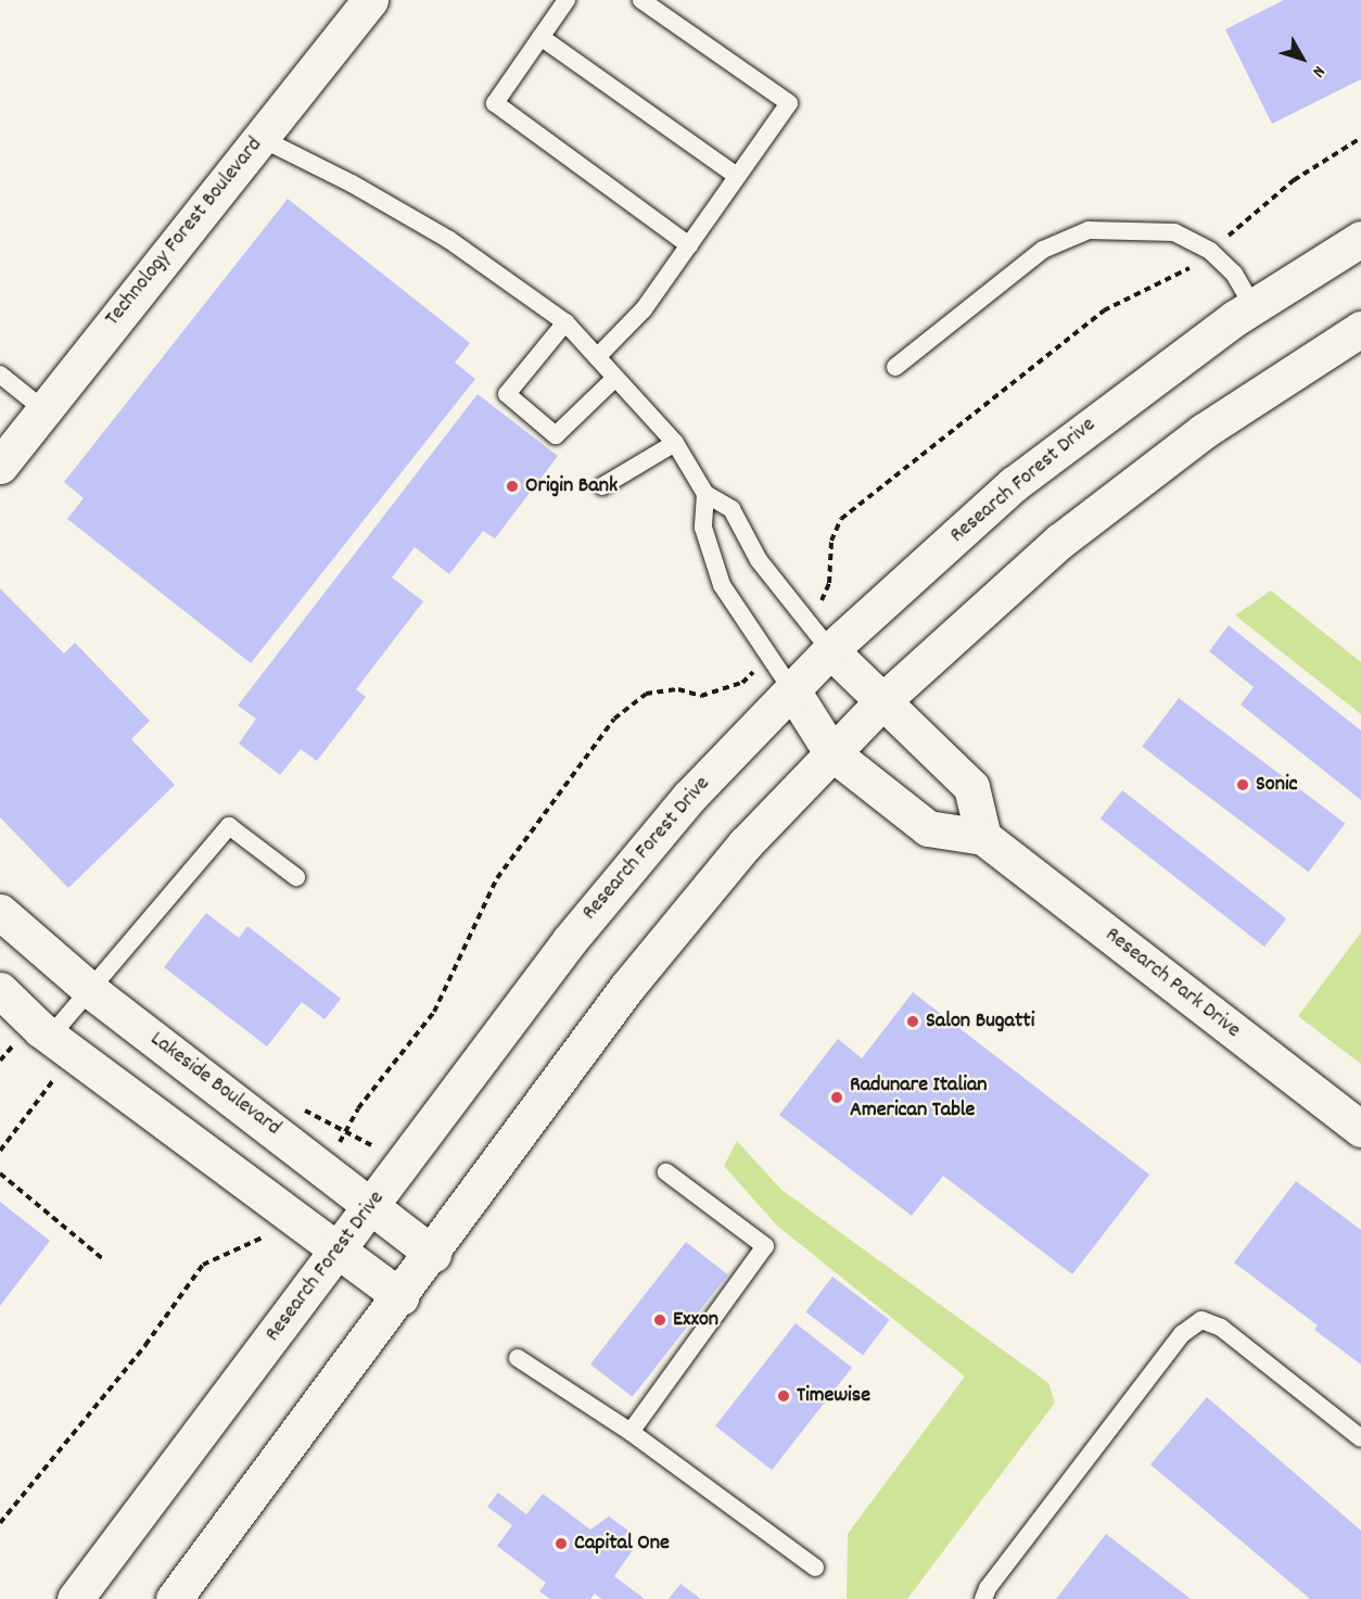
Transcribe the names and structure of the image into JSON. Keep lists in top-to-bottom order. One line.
{"streets":{"main road":["Technology Forest Boulevard","Research Forest Drive","Research Park Drive","Lakeside Boulevard"]},"crossings":[["Research Forest Drive","Research Park Drive"],["Research Forest Drive","Lakeside Boulevard"]],"places":["Origin Bank","Sonic","Salon Bugatti","Radunare Italian American Table","Exxon","Timewise","Capital One"],"north":"bottom right"}
